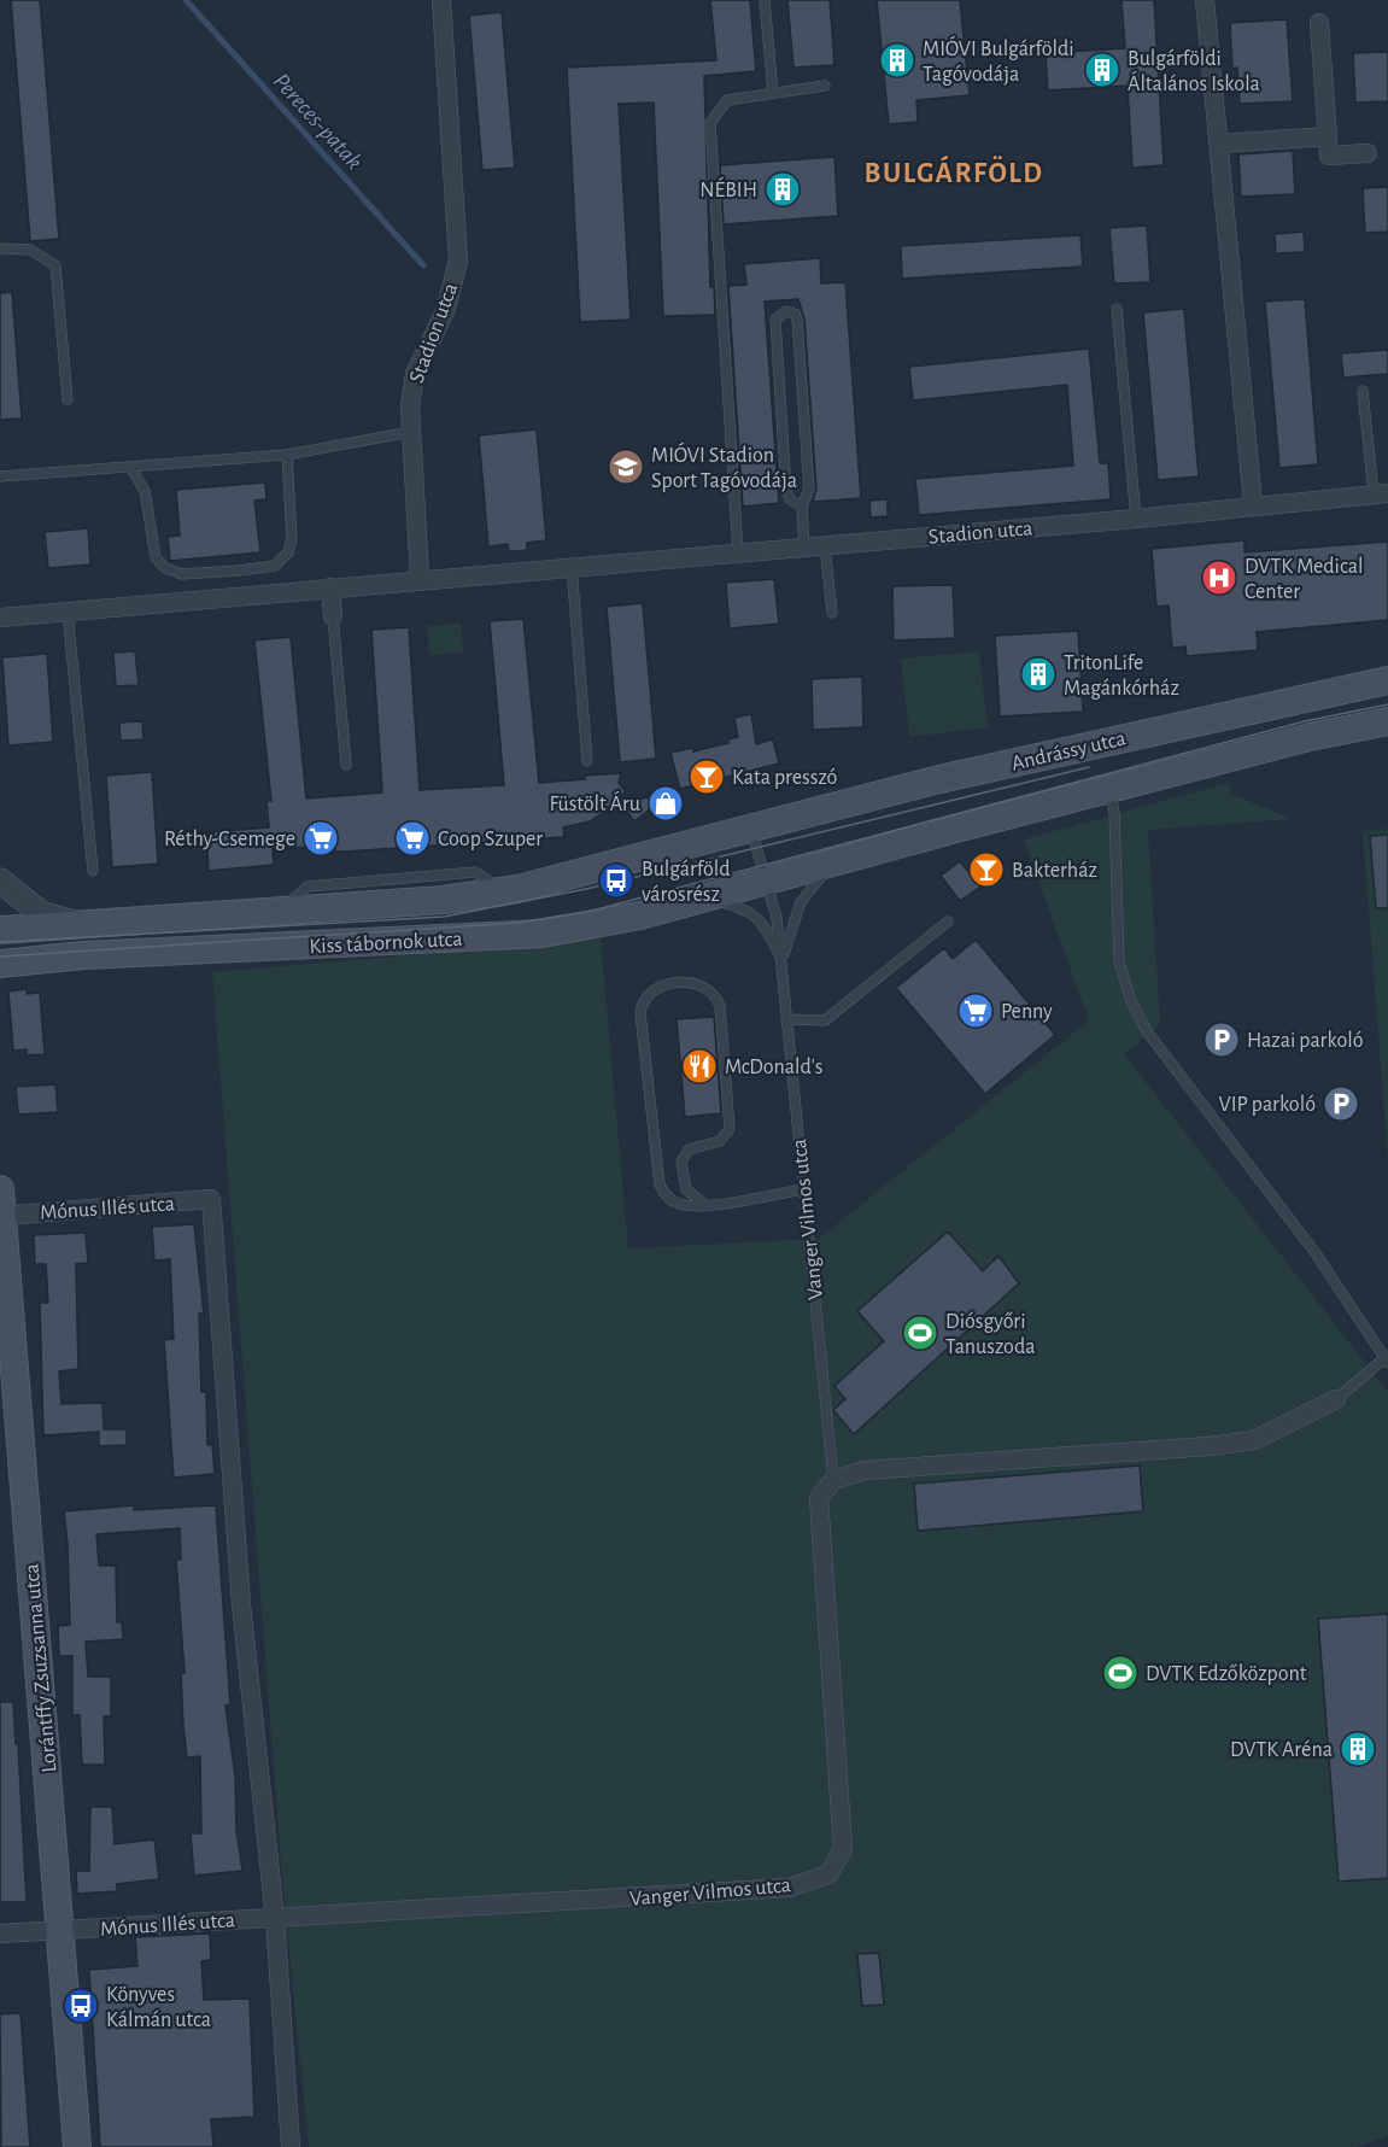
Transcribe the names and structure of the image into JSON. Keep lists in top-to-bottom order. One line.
{"streets":{"main road":["Andrássy utca","Kiss tábornok utca","Lorántffy Zsuzsanna utca"],"street":["Stadion utca","Mónus Illés utca","Vanger Vilmos utca"]},"crossings":[["Andrássy utca","Kiss tábornok utca"],["Andrássy utca","Vanger Vilmos utca"],["Kiss tábornok utca","Vanger Vilmos utca"],["Mónus Illés utca","Vanger Vilmos utca"],["Mónus Illés utca","Lorántffy Zsuzsanna utca"]],"districts":["BULGÁRFÖLD"],"water":["Pereces-patak"],"places":{"building":["MIÓVI Bulgárföldi Tagóvodája","Bulgárföldi Általános Iskola","NÉBIH","TritonLife Magánkórház","DVTK Aréna"],"school or university":["MIÓVI Stadion Sport Tagóvodája"],"hospital":["DVTK Medical Center"],"bar":["Kata presszó","Bakterház"],"shop":["Füstölt Áru"],"supermarket":["Réthy-Csemege","Coop Szuper","Penny"],"bus stop":["Bulgárföld városrész","Könyves Kálmán utca"],"parking":["Hazai parkoló","VIP parkoló"],"restaurant":["McDonald's"],"sports":["Diósgyőri Tanuszoda","DVTK Edzőközpont"]}}
